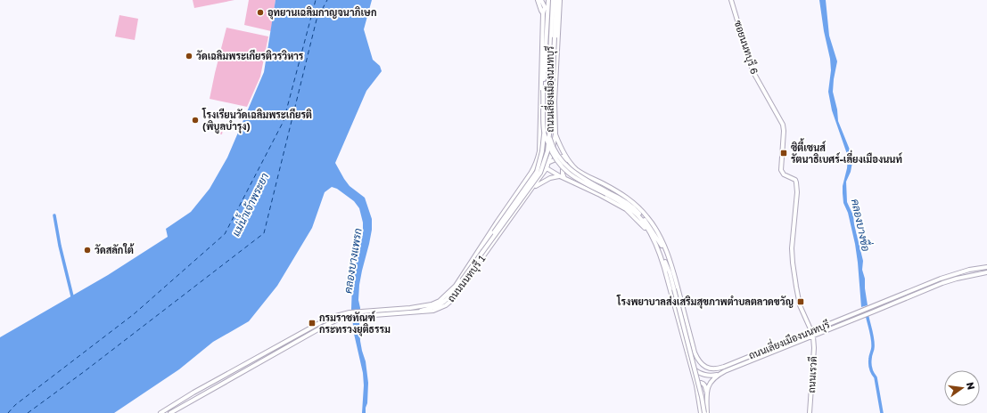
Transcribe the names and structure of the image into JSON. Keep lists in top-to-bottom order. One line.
{"streets":{"main road":["ซอยนนทบุรี 6","ถนนเลี่ยงเมืองนนทบุรี","ถนนนนทบุรี 1","ถนนเรวดี"]},"crossings":[["ซอยนนทบุรี 6","ถนนเลี่ยงเมืองนนทบุรี"],["ถนนเลี่ยงเมืองนนทบุรี","ถนนนนทบุรี 1"],["ถนนเลี่ยงเมืองนนทบุรี","ถนนเรวดี"]],"water":["แม่น้ำเจ้าพระยา","คลองบางซื่อ","คลองบางแพรก"],"places":{"other":["อุทยานเฉลิมกาญจนาภิเษก","วัดเฉลิมพระเกียรติวรวิหาร","โรงเรียนวัดเฉลิมพระเกียรติ (พิบูลบำรุง)","วัดสลักใต้"],"transit":["ซิตี้เซนส์ รัตนาธิเบศร์-เลี่ยงเมืองนนท์","โรงพยาบาลส่งเสริมสุขภาพตำบลตลาดขวัญ","กรมราชทัณฑ์ กระทรวงยุติธรรม"]},"north":"right"}
